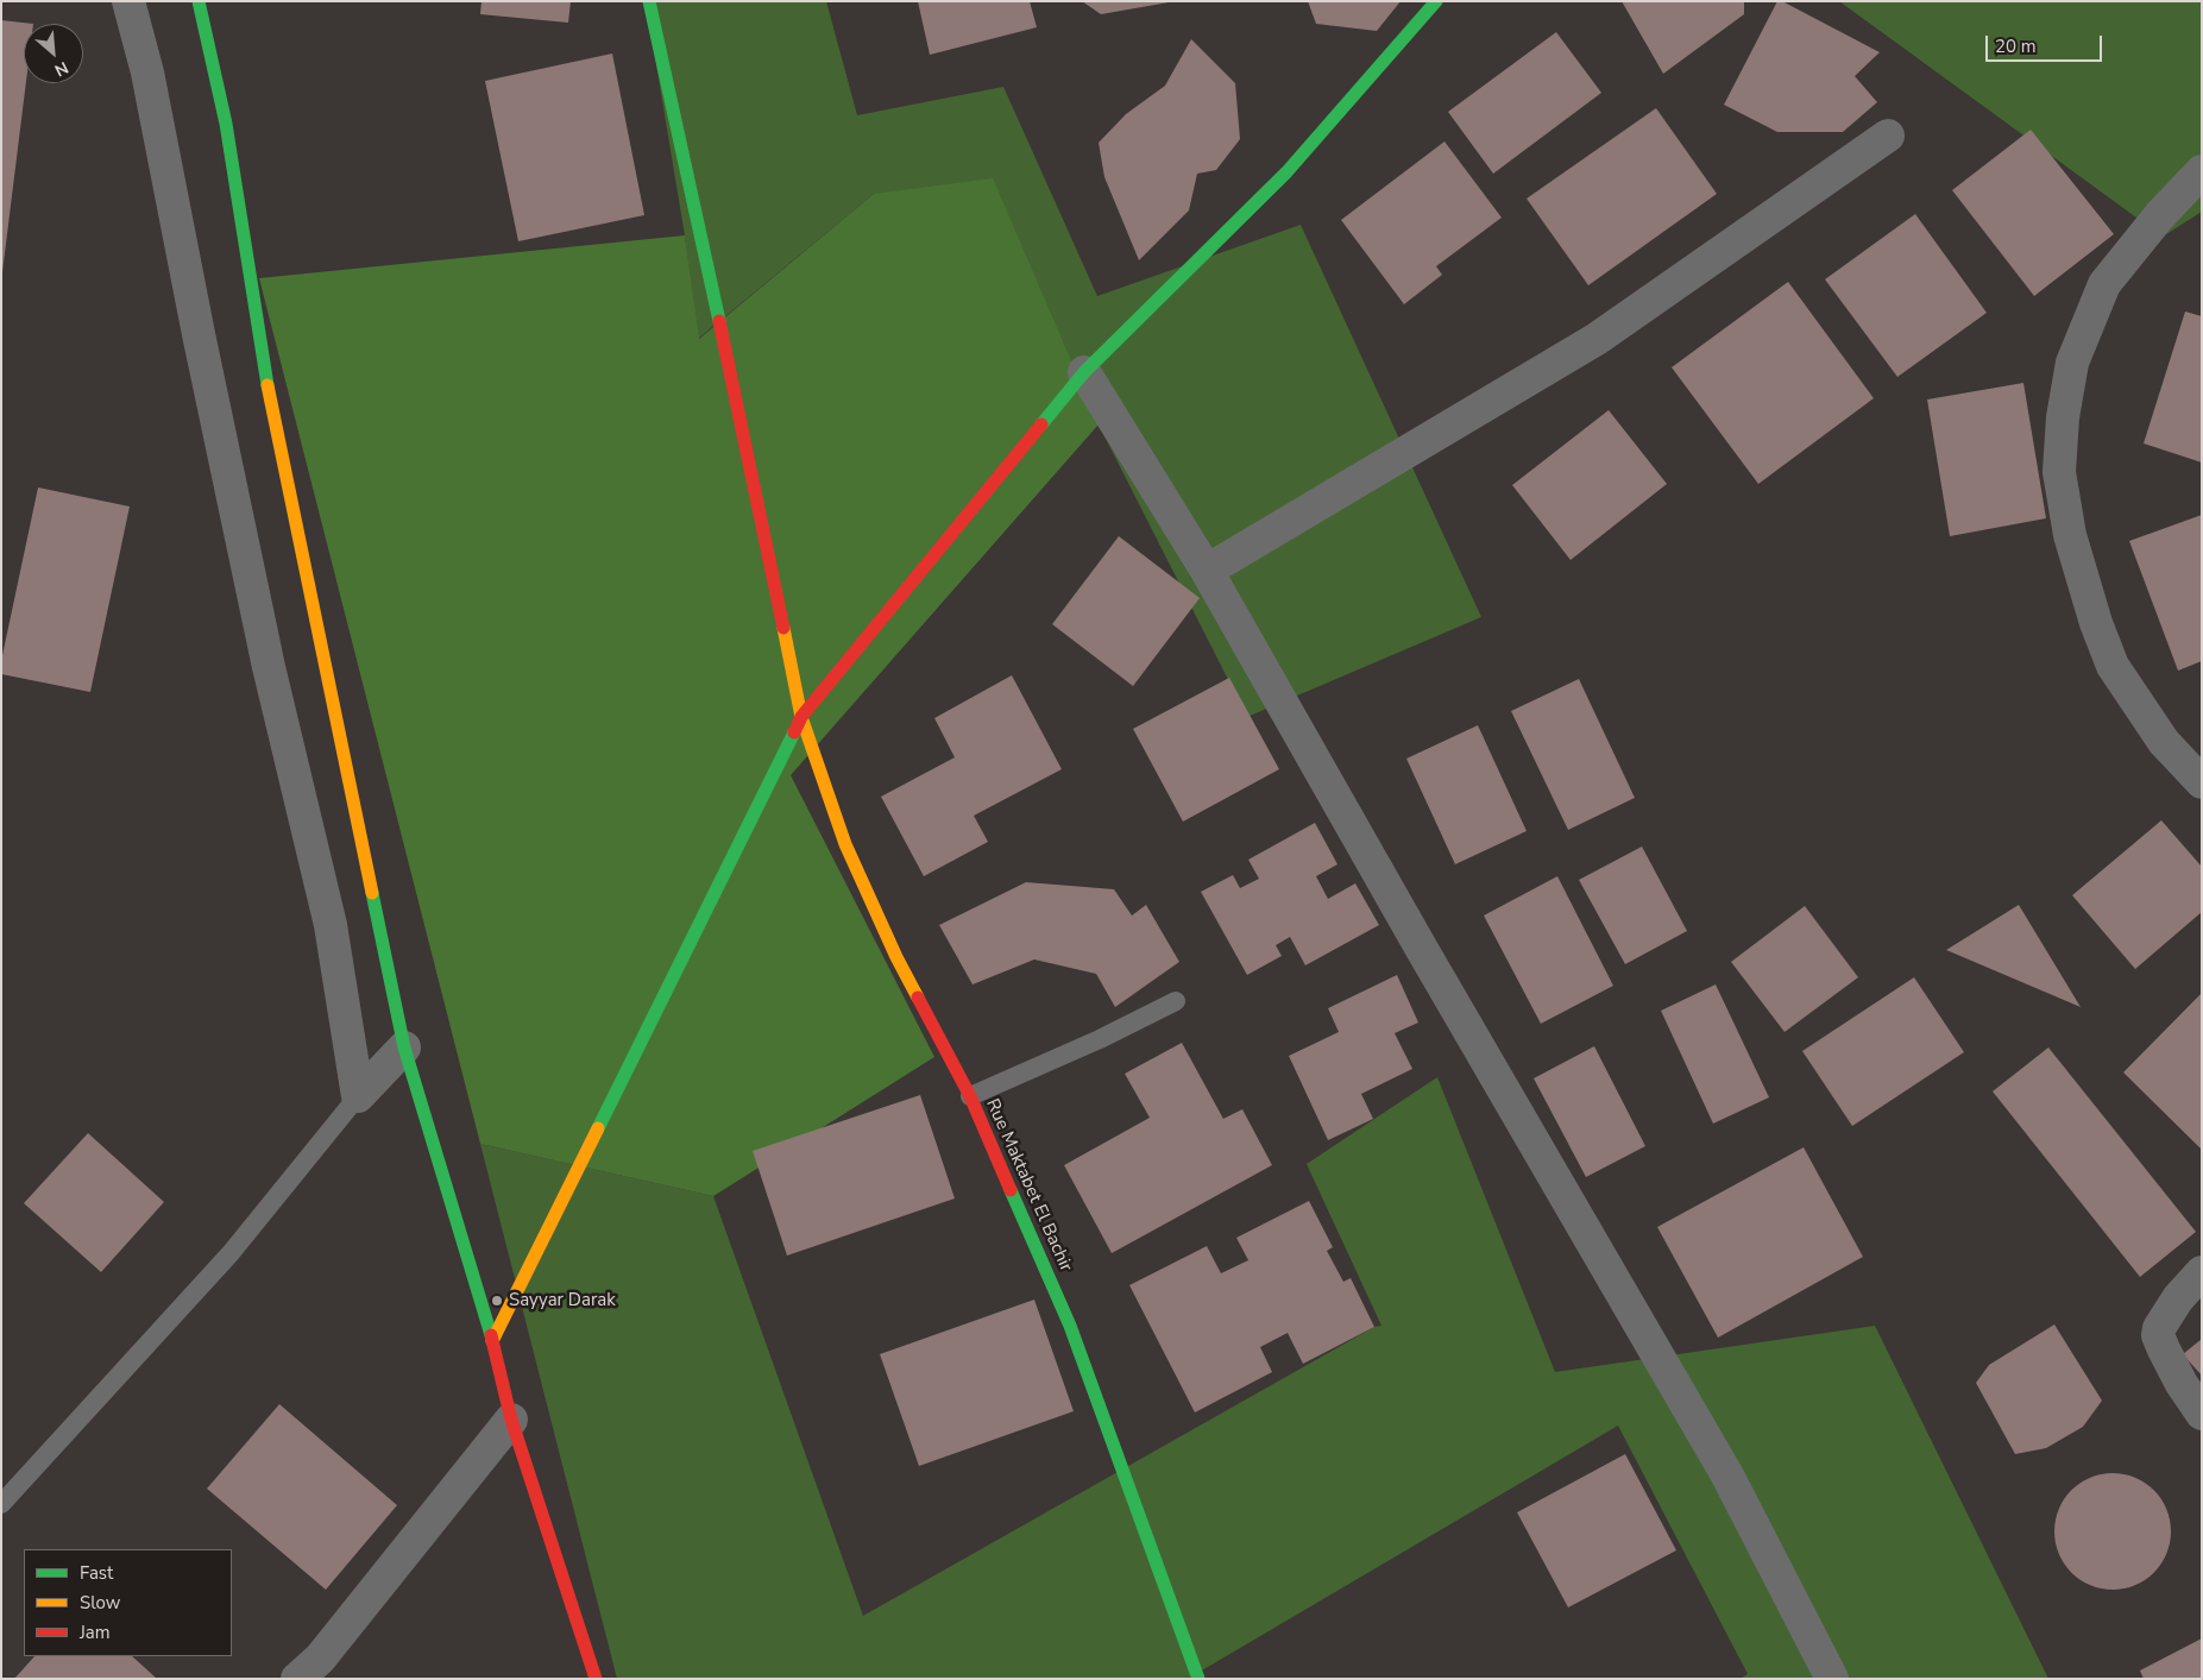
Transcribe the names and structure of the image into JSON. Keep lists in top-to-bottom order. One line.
{"streets":{"street":["Rue Maktabet El Bachir"]},"places":["Sayyar Darak"],"legend":["Fast","Slow","Jam"],"scale_bar":"20 m","north":"bottom right"}
